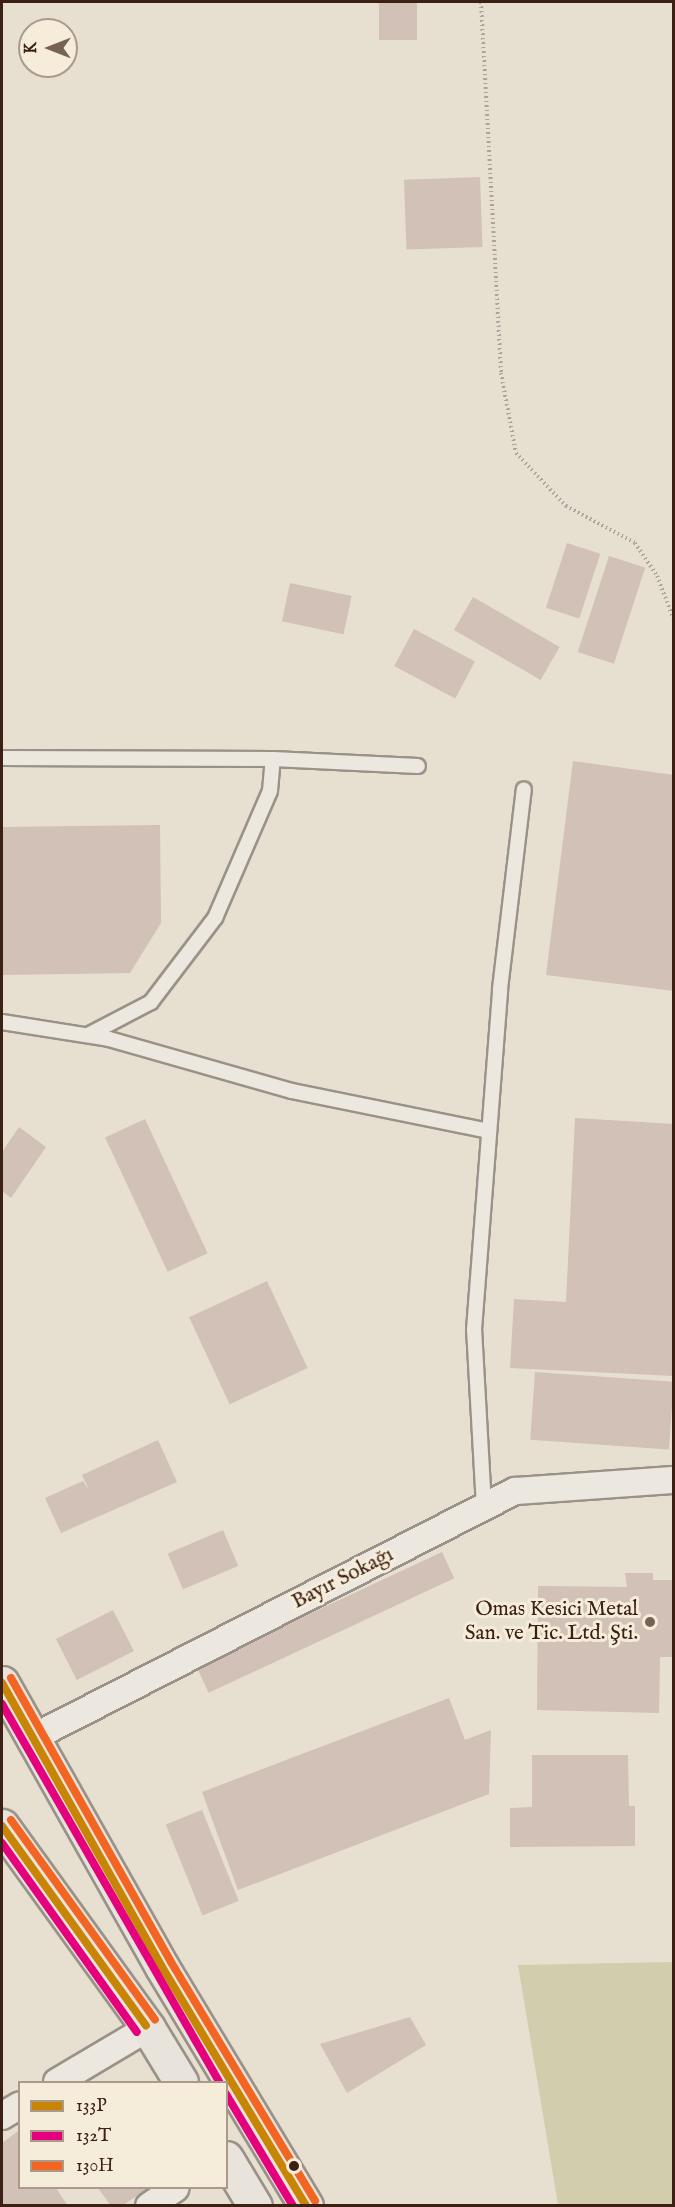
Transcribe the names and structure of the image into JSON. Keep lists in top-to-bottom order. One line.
{"streets":{"street":["Bayır Sokağı"]},"places":["Omas Kesici Metal San. ve Tic. Ltd. Şti."],"lines":["transit line 130H","transit line 133P","transit line 132T"],"legend":["133P","132T","130H"],"north":"left"}
